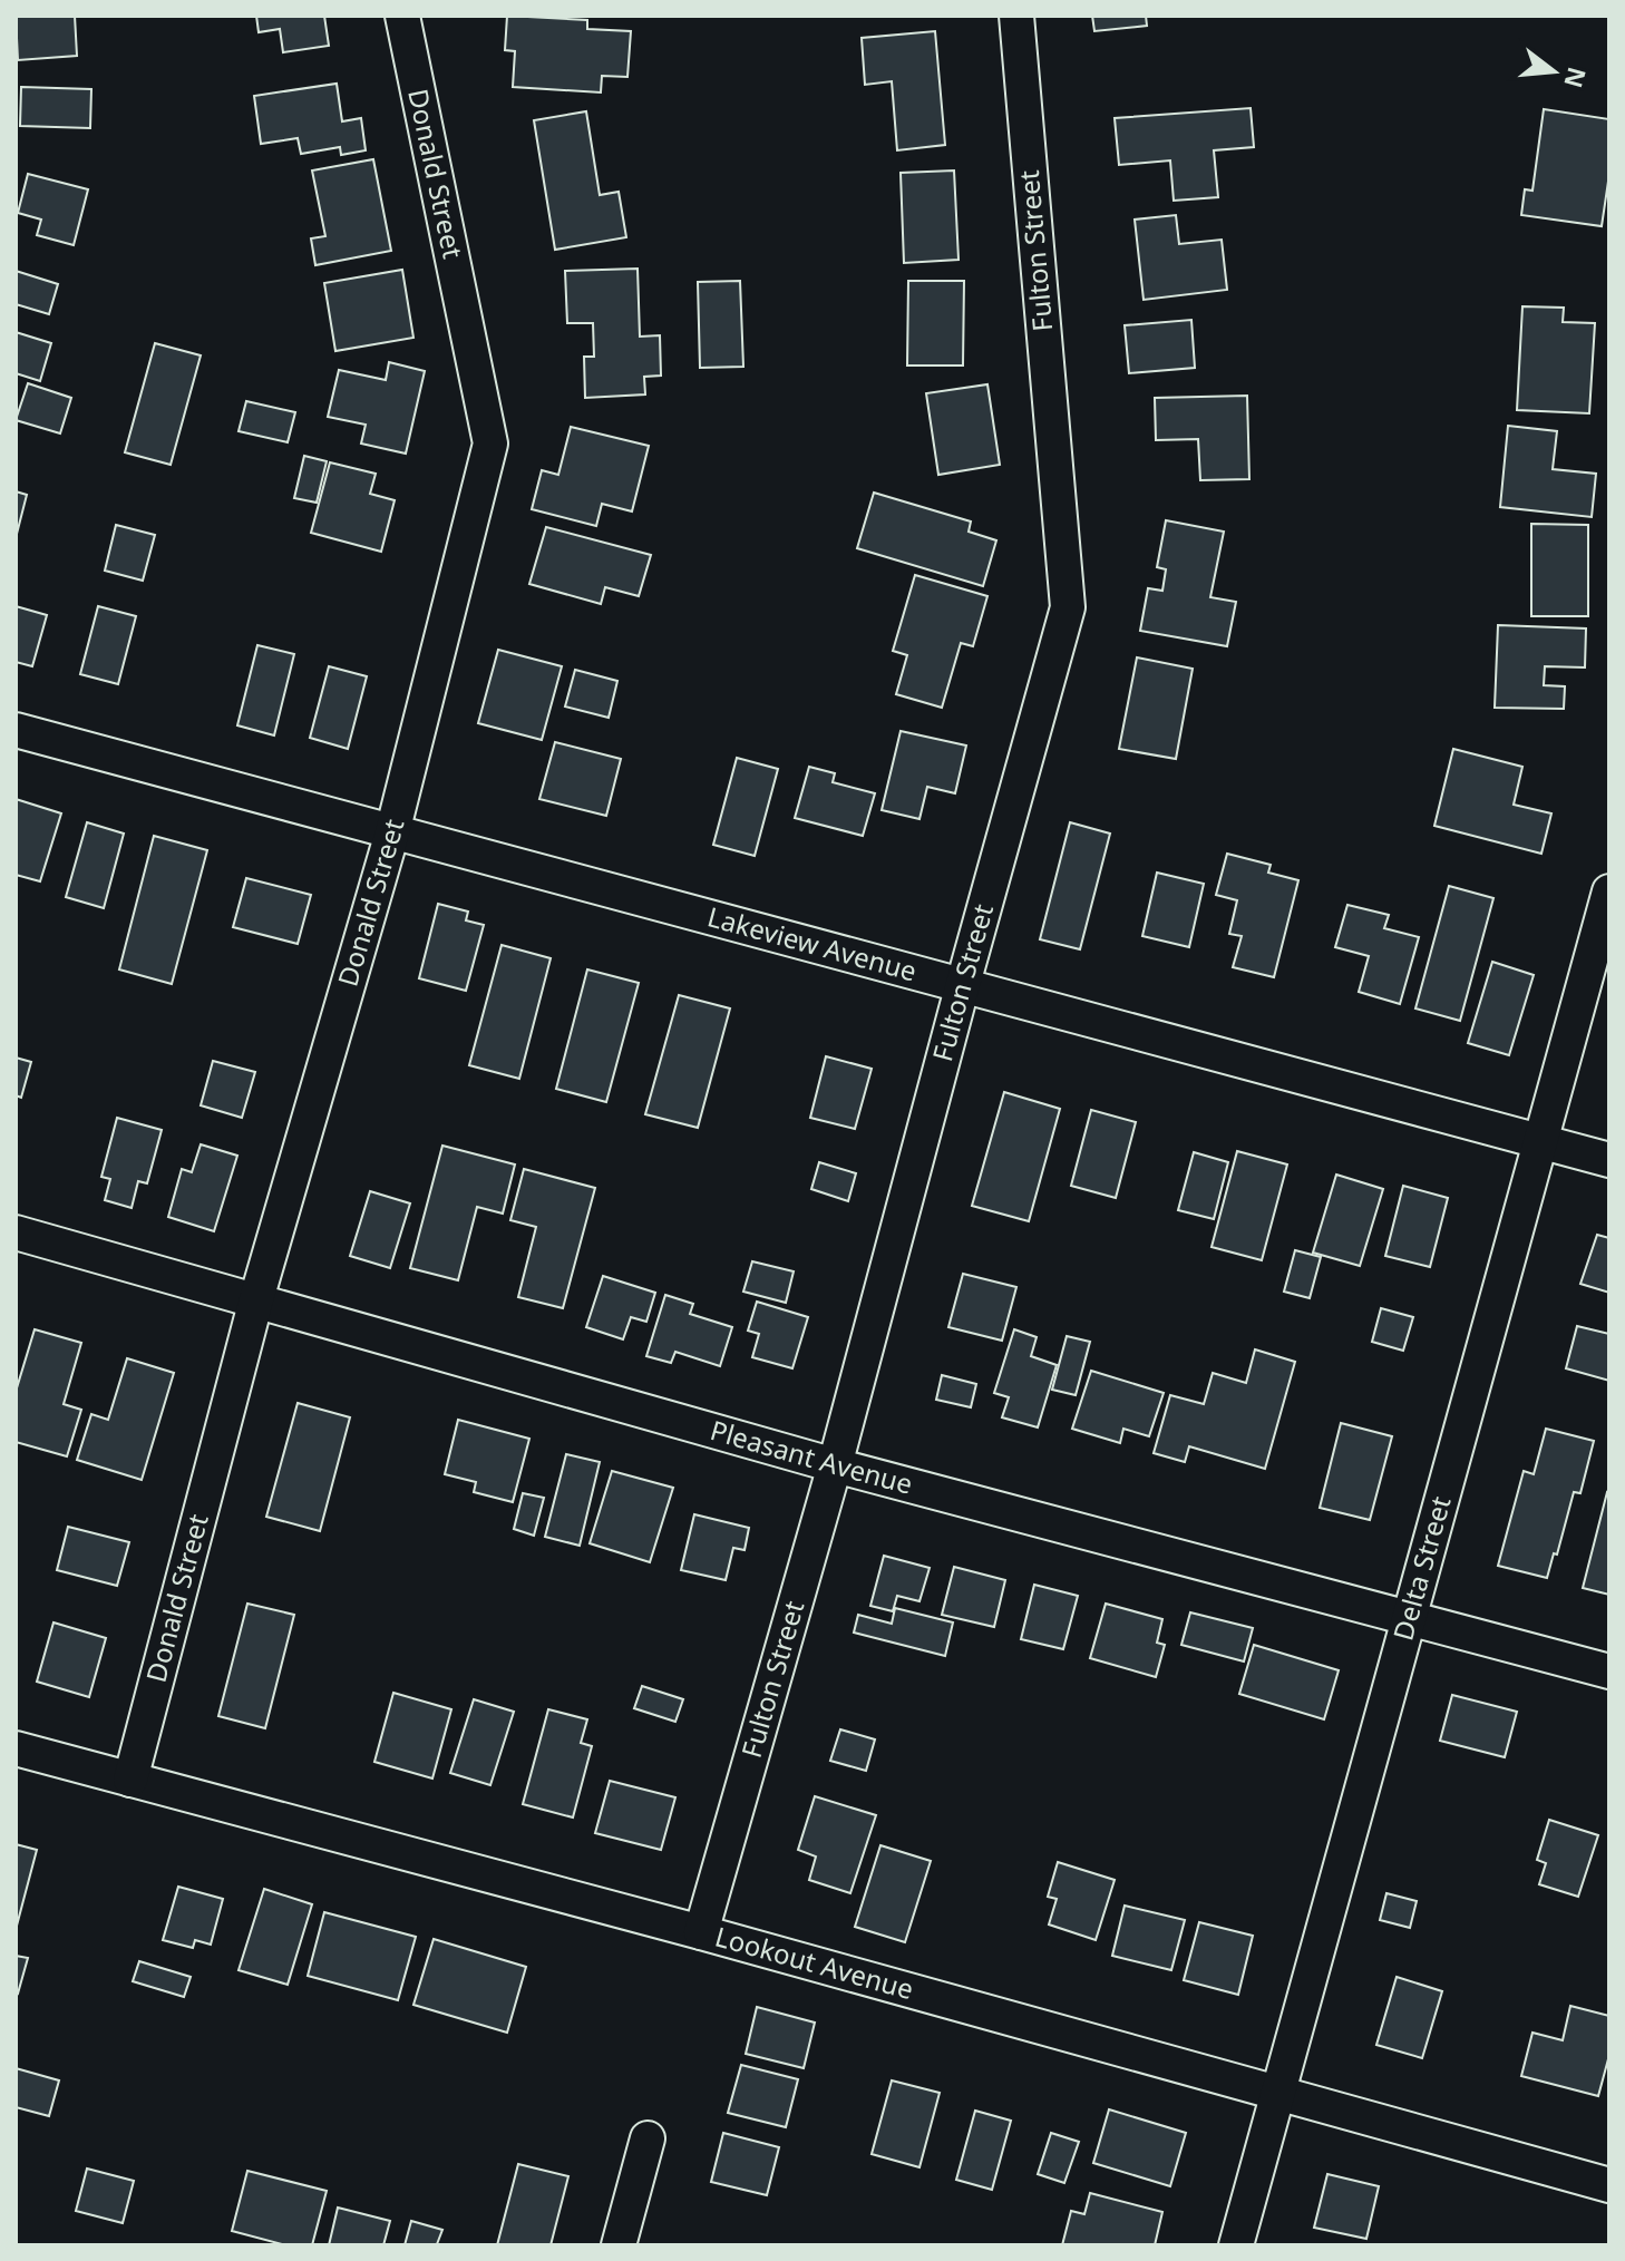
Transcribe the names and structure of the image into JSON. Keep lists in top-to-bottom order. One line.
{"streets":{"street":["Donald Street","Fulton Street","Lakeview Avenue","Pleasant Avenue","Delta Street","Lookout Avenue"]},"crossings":[["Donald Street","Lakeview Avenue"],["Donald Street","Pleasant Avenue"],["Donald Street","Lookout Avenue"],["Fulton Street","Lakeview Avenue"],["Fulton Street","Pleasant Avenue"],["Fulton Street","Lookout Avenue"],["Lakeview Avenue","Delta Street"],["Pleasant Avenue","Delta Street"],["Delta Street","Lookout Avenue"]],"north":"right"}
